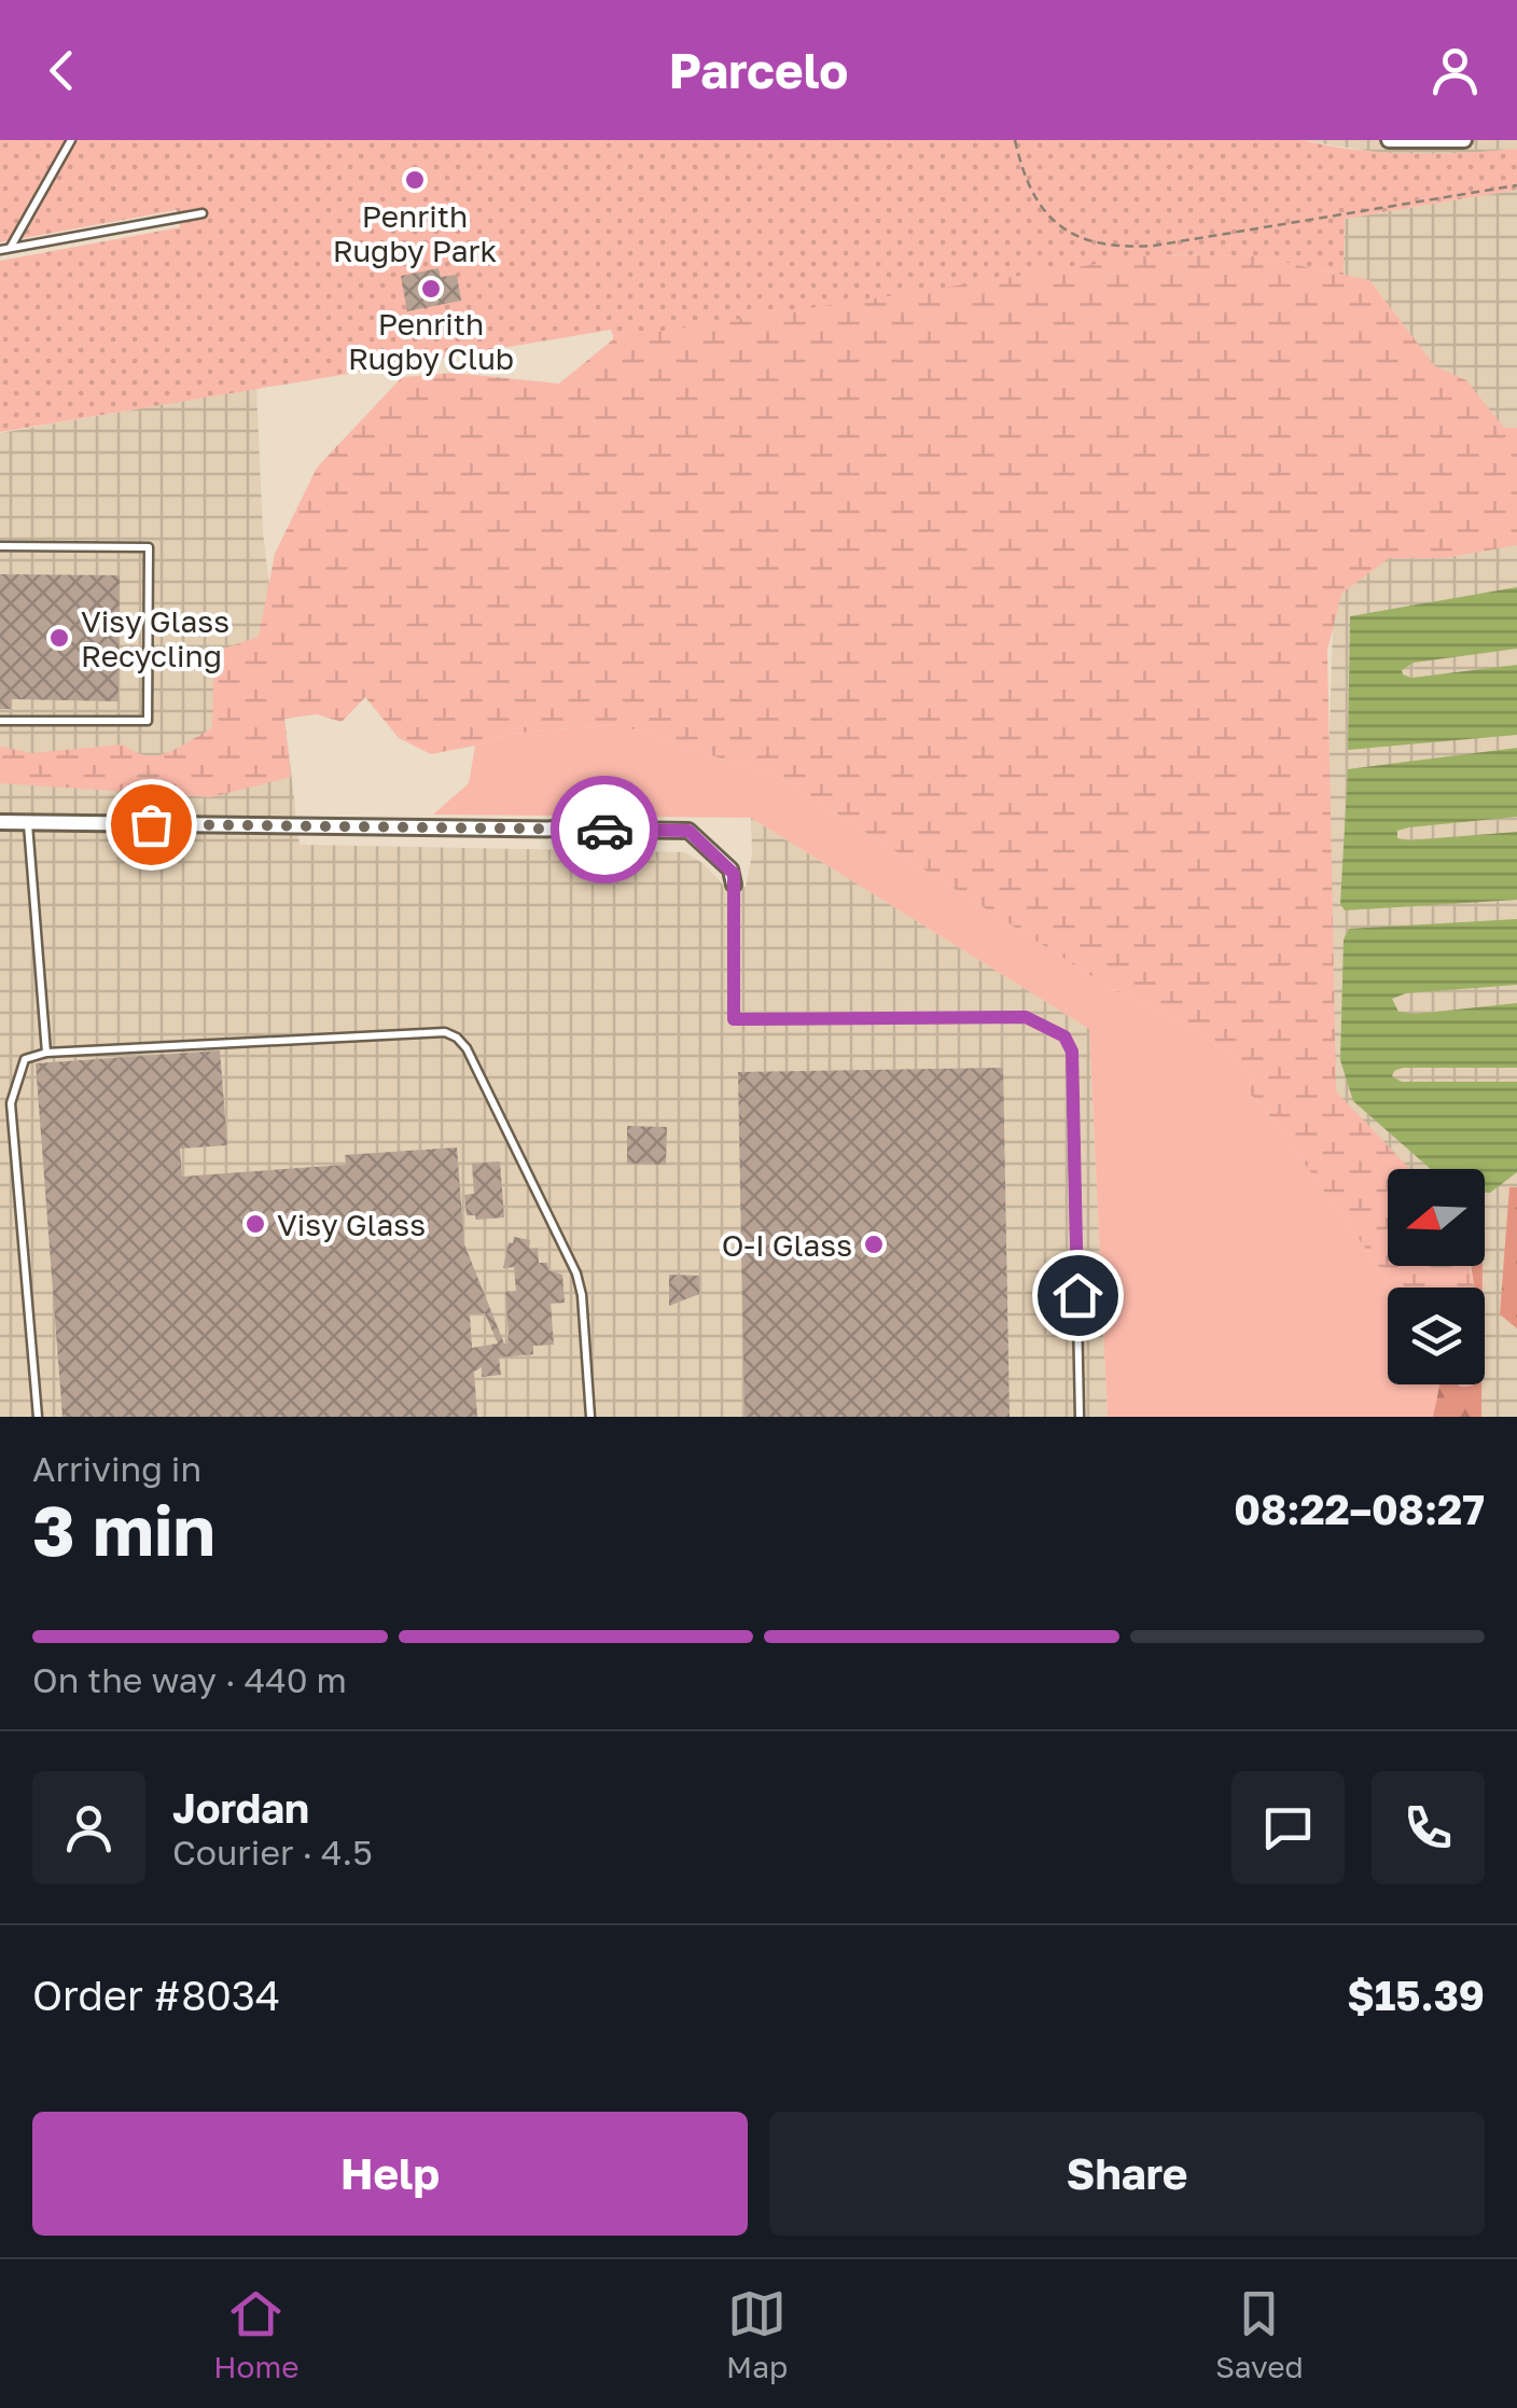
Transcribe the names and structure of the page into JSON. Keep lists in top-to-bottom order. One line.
{"places":["Penrith Rugby Park","Penrith Rugby Club","Visy Glass Recycling","Visy Glass","O-I Glass"],"north":"left","page":{"header":"Parcelo","heading":["3 min","Arriving in","08:22–08:27"],"panel":["Jordan","Courier · 4.5","Order #8034","$15.39"],"bar":"On the way · 440 m","buttons":["Help","Share"],"tabs":["Home","Map","Saved"]}}
